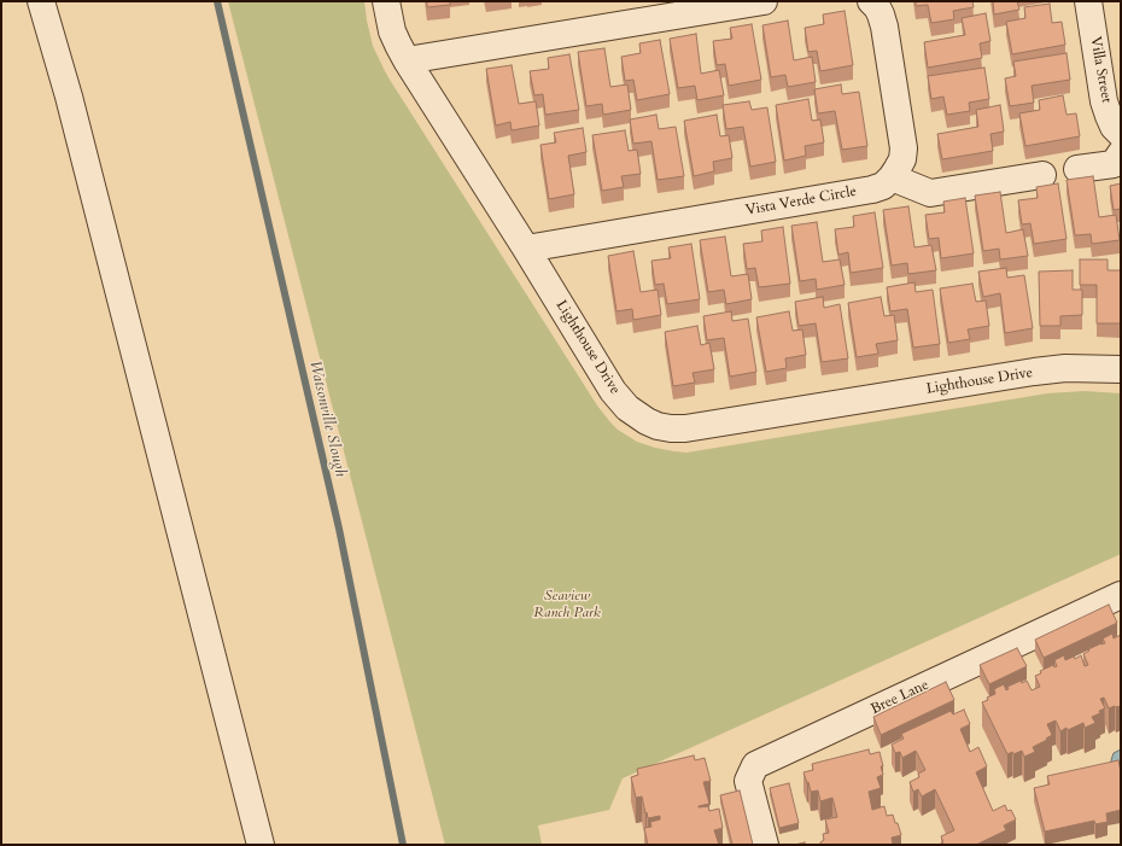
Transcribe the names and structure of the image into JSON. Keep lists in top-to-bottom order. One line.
{"streets":{"street":["Villa Street","Vista Verde Circle","Lighthouse Drive","Bree Lane"]},"crossings":[["Vista Verde Circle","Lighthouse Drive"]],"water":["Watsonville Slough"],"parks":["Seaview Ranch Park"]}
